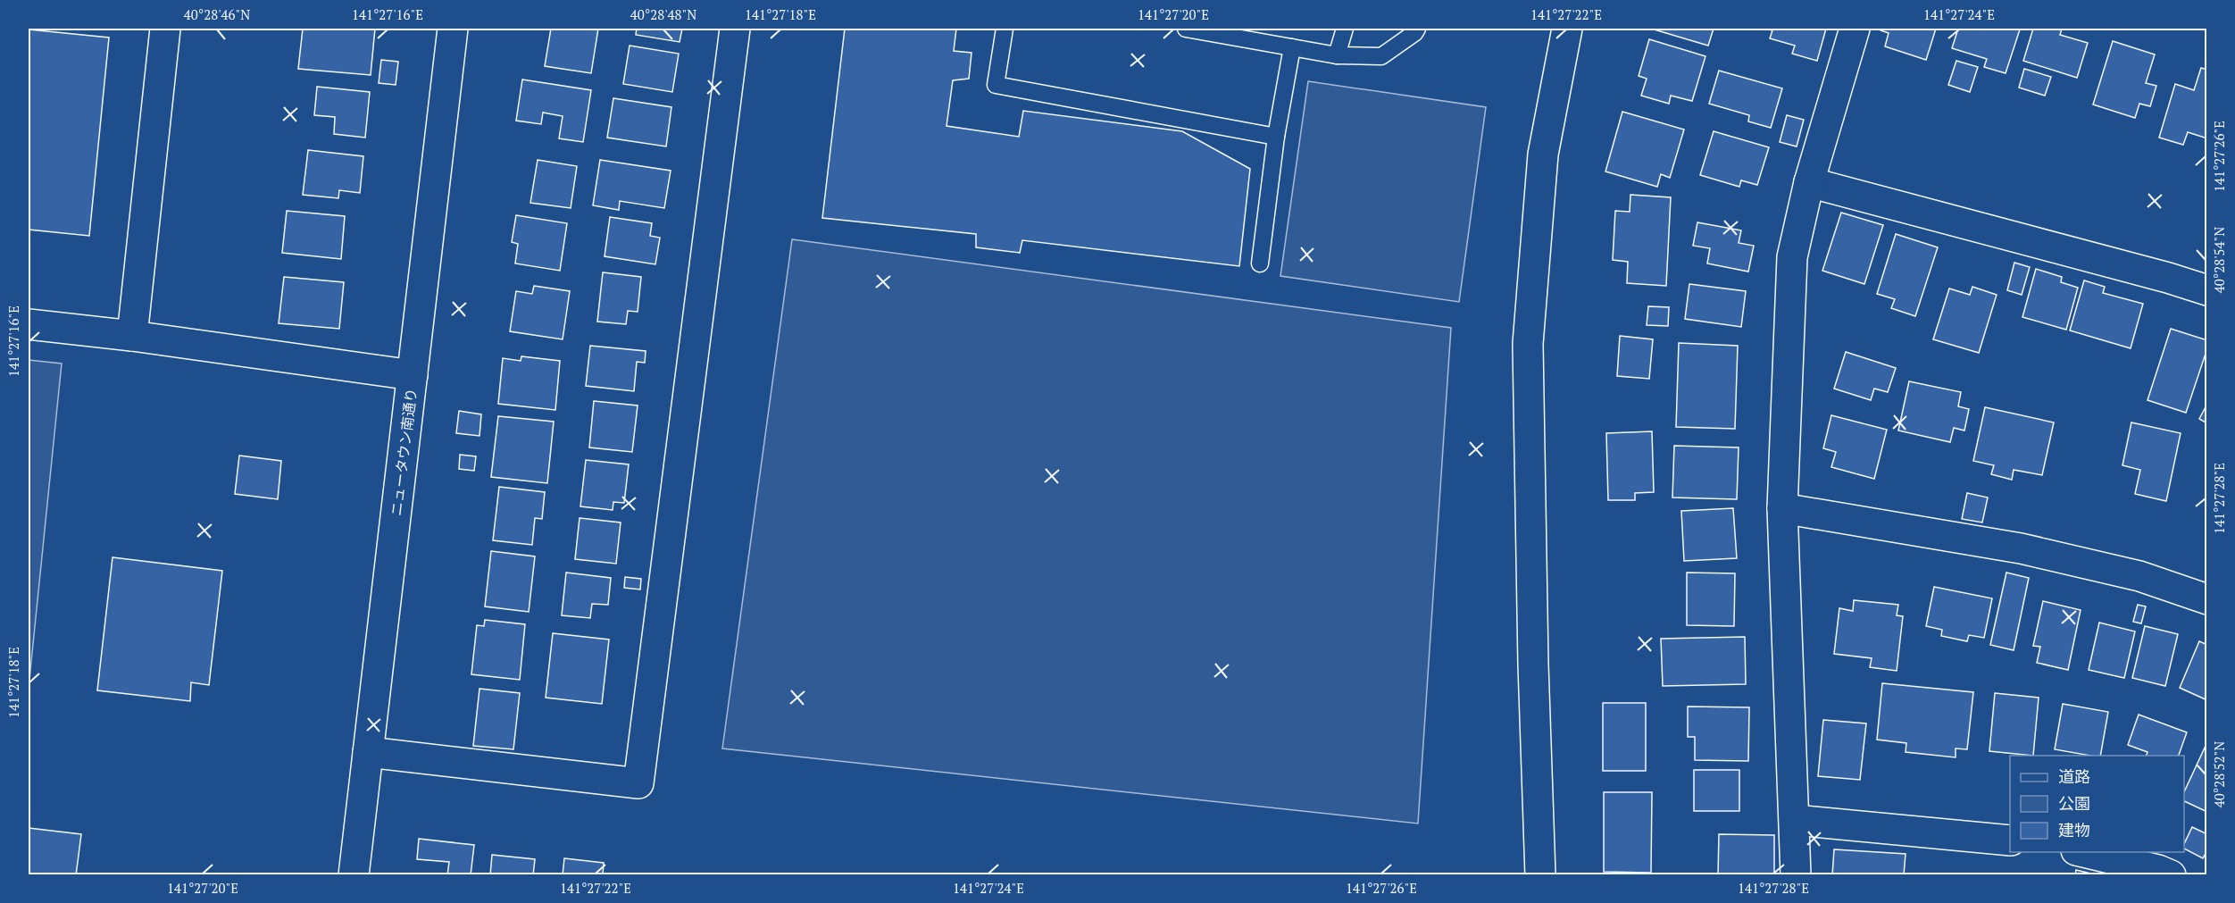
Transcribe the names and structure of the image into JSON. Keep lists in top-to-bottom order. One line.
{"streets":{"street":["ニュータウン南通り"]},"legend":["道路","公園","建物"],"coordinates":["40°28'46\"N","141°27'16\"E","40°28'48\"N","141°27'18\"E","141°27'20\"E","141°27'22\"E","141°27'24\"E","141°27'26\"E","40°28'54\"N","141°27'28\"E","40°28'52\"N"]}
